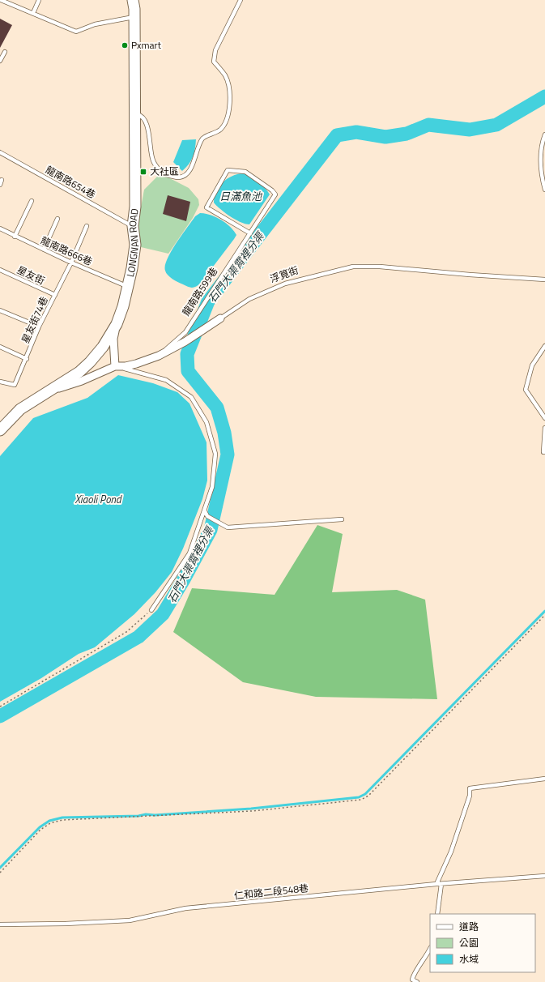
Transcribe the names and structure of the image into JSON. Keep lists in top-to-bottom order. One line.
{"streets":{"main road":["LONGNAN ROAD"],"street":["浮筧街"],"lane":["龍南路654巷","龍南路666巷","星友街","龍南路599巷","星友街74巷","仁和路二段548巷"]},"crossings":[["龍南路654巷","LONGNAN ROAD"],["LONGNAN ROAD","龍南路666巷"],["LONGNAN ROAD","浮筧街"],["龍南路666巷","星友街74巷"],["浮筧街","龍南路599巷"],["星友街","星友街74巷"]],"water":["日滿魚池","石門大渠霄裡分渠","Xiaoli Pond"],"places":{"other":["Pxmart"],"transit":["大社區"]},"legend":["道路","公園","水域"]}
